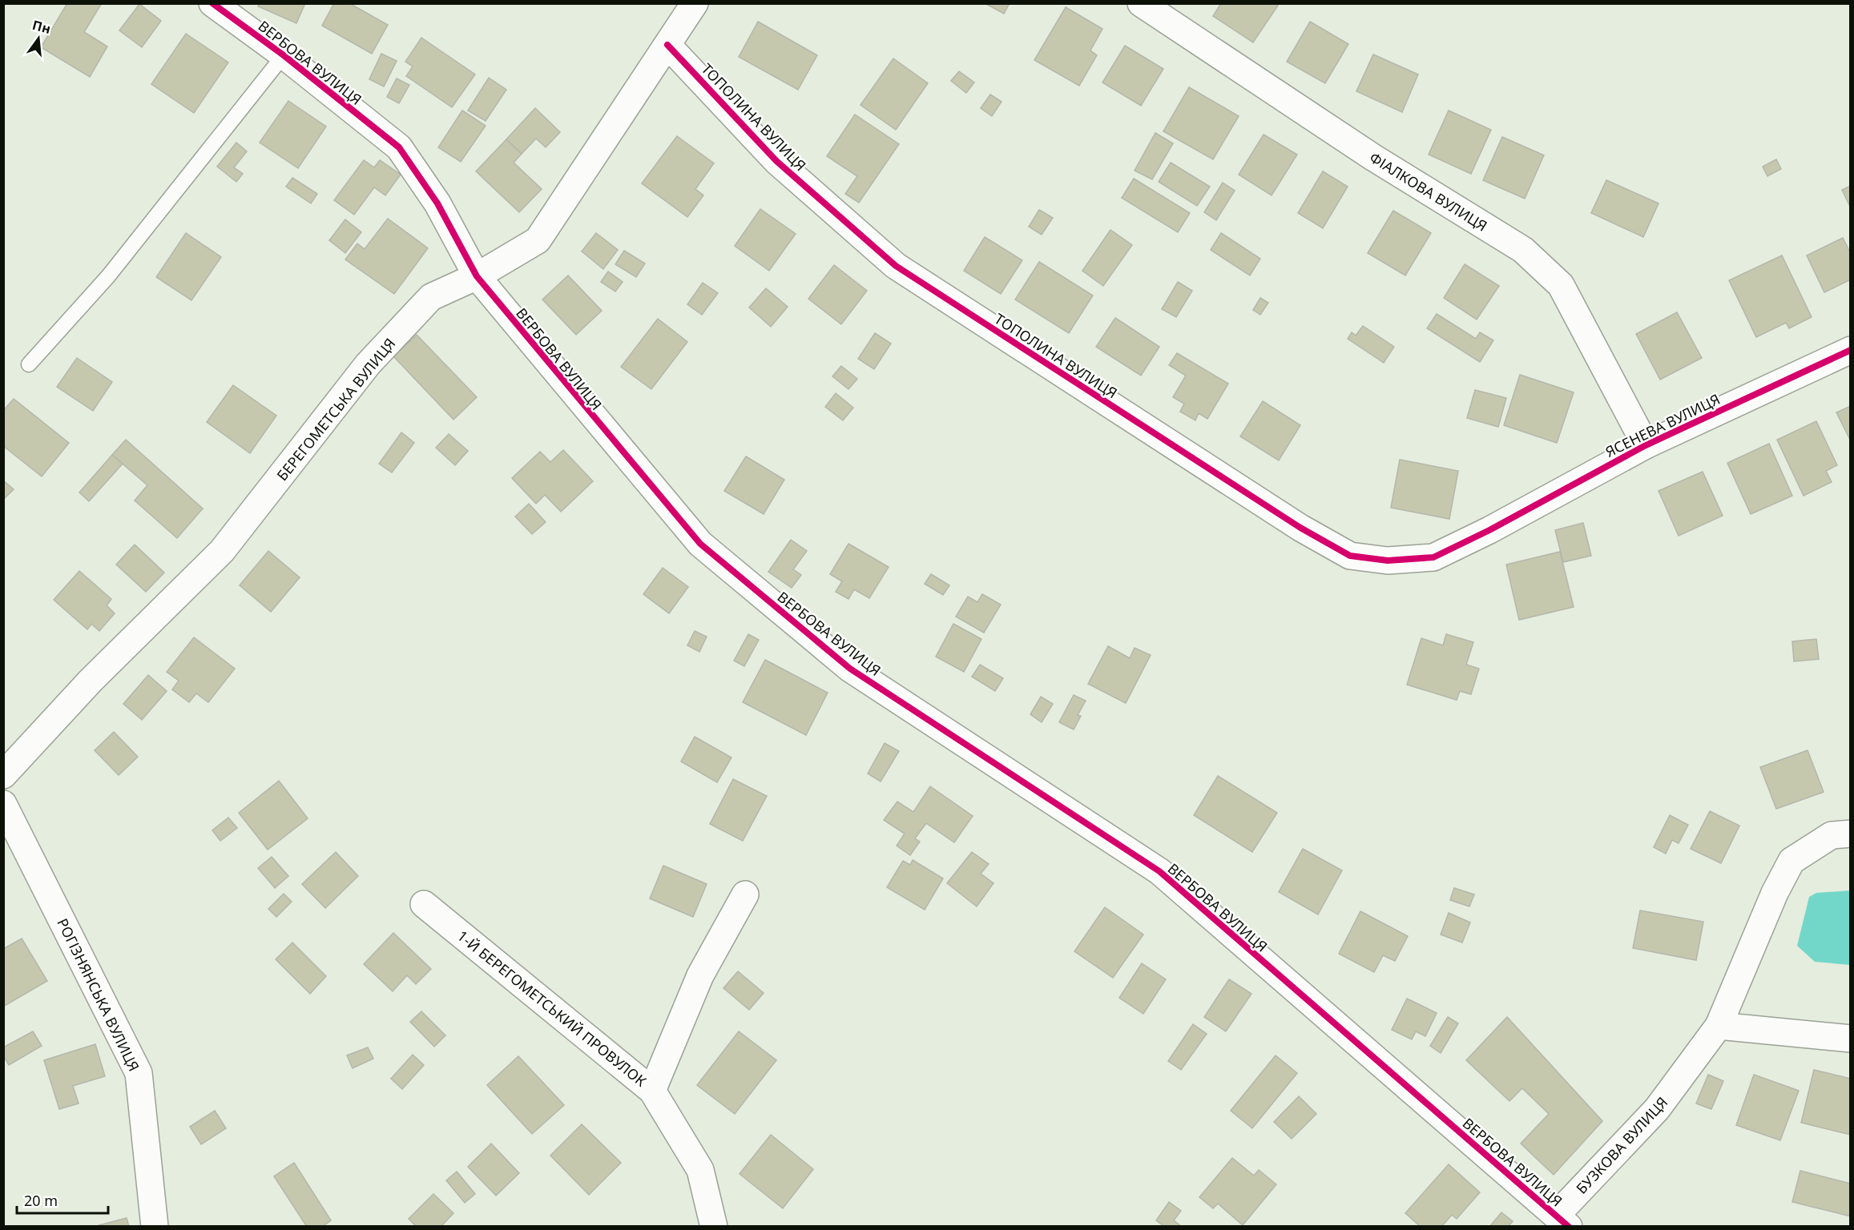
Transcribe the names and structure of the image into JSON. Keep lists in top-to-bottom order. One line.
{"streets":{"street":["ВЕРБОВА ВУЛИЦЯ","ТОПОЛИНА ВУЛИЦЯ","ФІАЛКОВА ВУЛИЦЯ","БЕРЕГОМЕТСЬКА ВУЛИЦЯ","ЯСЕНЕВА ВУЛИЦЯ","РОГІЗНЯНСЬКА ВУЛИЦЯ","1-Й БЕРЕГОМЕТСЬКИЙ ПРОВУЛОК","БУЗКОВА ВУЛИЦЯ"]},"crossings":[["ВЕРБОВА ВУЛИЦЯ","БЕРЕГОМЕТСЬКА ВУЛИЦЯ"],["ВЕРБОВА ВУЛИЦЯ","БУЗКОВА ВУЛИЦЯ"],["ТОПОЛИНА ВУЛИЦЯ","БЕРЕГОМЕТСЬКА ВУЛИЦЯ"],["ТОПОЛИНА ВУЛИЦЯ","ЯСЕНЕВА ВУЛИЦЯ"],["ФІАЛКОВА ВУЛИЦЯ","ЯСЕНЕВА ВУЛИЦЯ"]],"scale_bar":"20 m","north":"top"}
